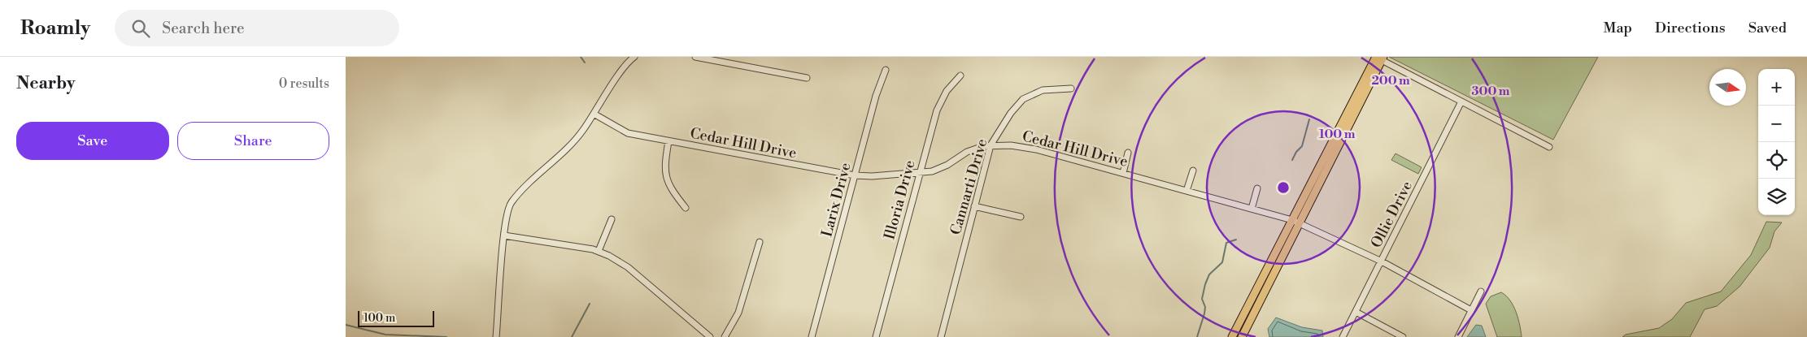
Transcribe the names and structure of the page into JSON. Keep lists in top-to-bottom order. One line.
{"streets":{"street":["Cedar Hill Drive","Cannarti Drive","Larix Drive","Illoria Drive","Ollie Drive"]},"crossings":[["Cedar Hill Drive","Cannarti Drive"],["Cedar Hill Drive","Larix Drive"],["Cedar Hill Drive","Illoria Drive"],["Cedar Hill Drive","Ollie Drive"]],"scale_bar":"100 m","north":"right","page":{"header":"Roamly","search":"Search here","nav":["Map","Directions","Saved"],"heading":["Nearby","0 results"],"map_buttons":["+","−"],"buttons":["Save","Share"],"scale":"100 m"},"rings":["200 m","300 m","100 m"]}
